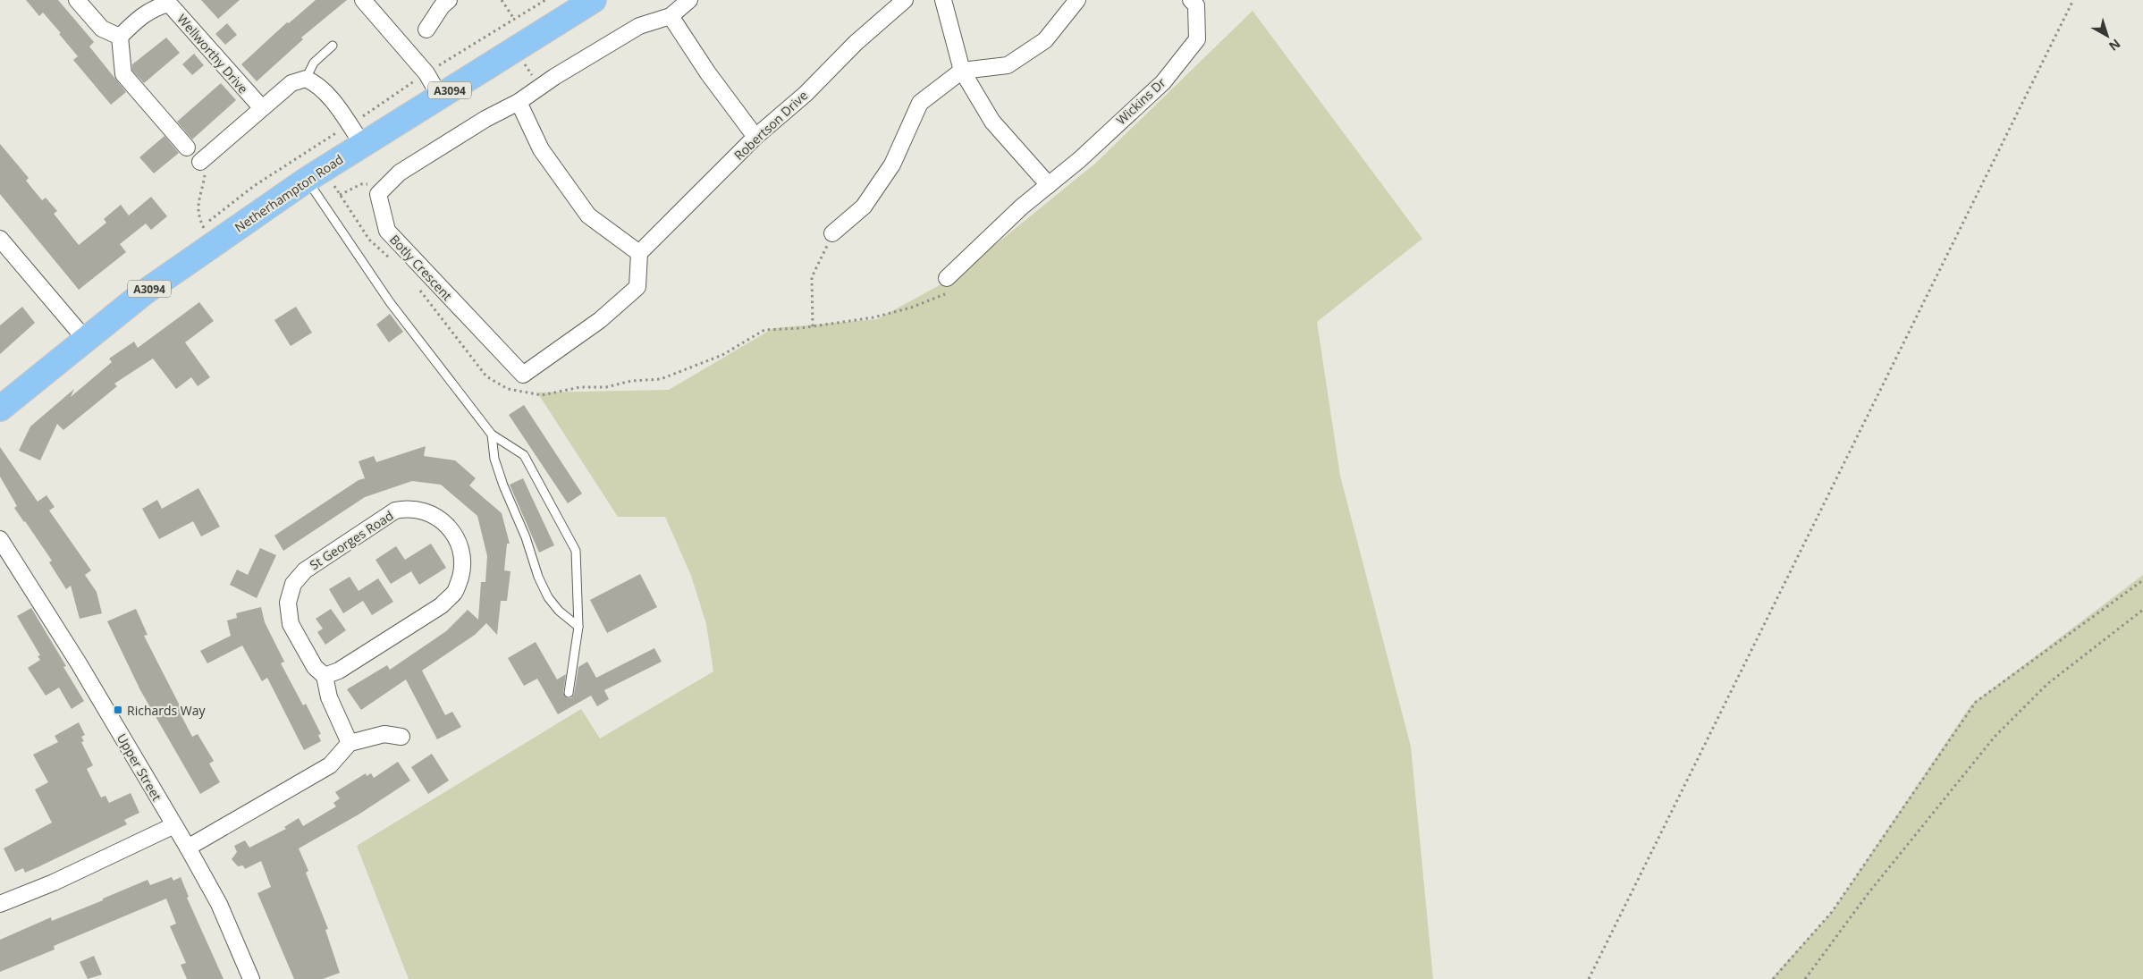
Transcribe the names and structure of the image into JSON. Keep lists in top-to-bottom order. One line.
{"streets":{"main road":["A3094","Netherhampton Road"],"street":["Wellworthy Drive","Wickins Dr","Robertson Drive","Botly Crescent","St Georges Road","Upper Street"]},"crossings":[["Robertson Drive","Botly Crescent"]],"places":{"transit":["Richards Way"]},"north":"bottom right"}
